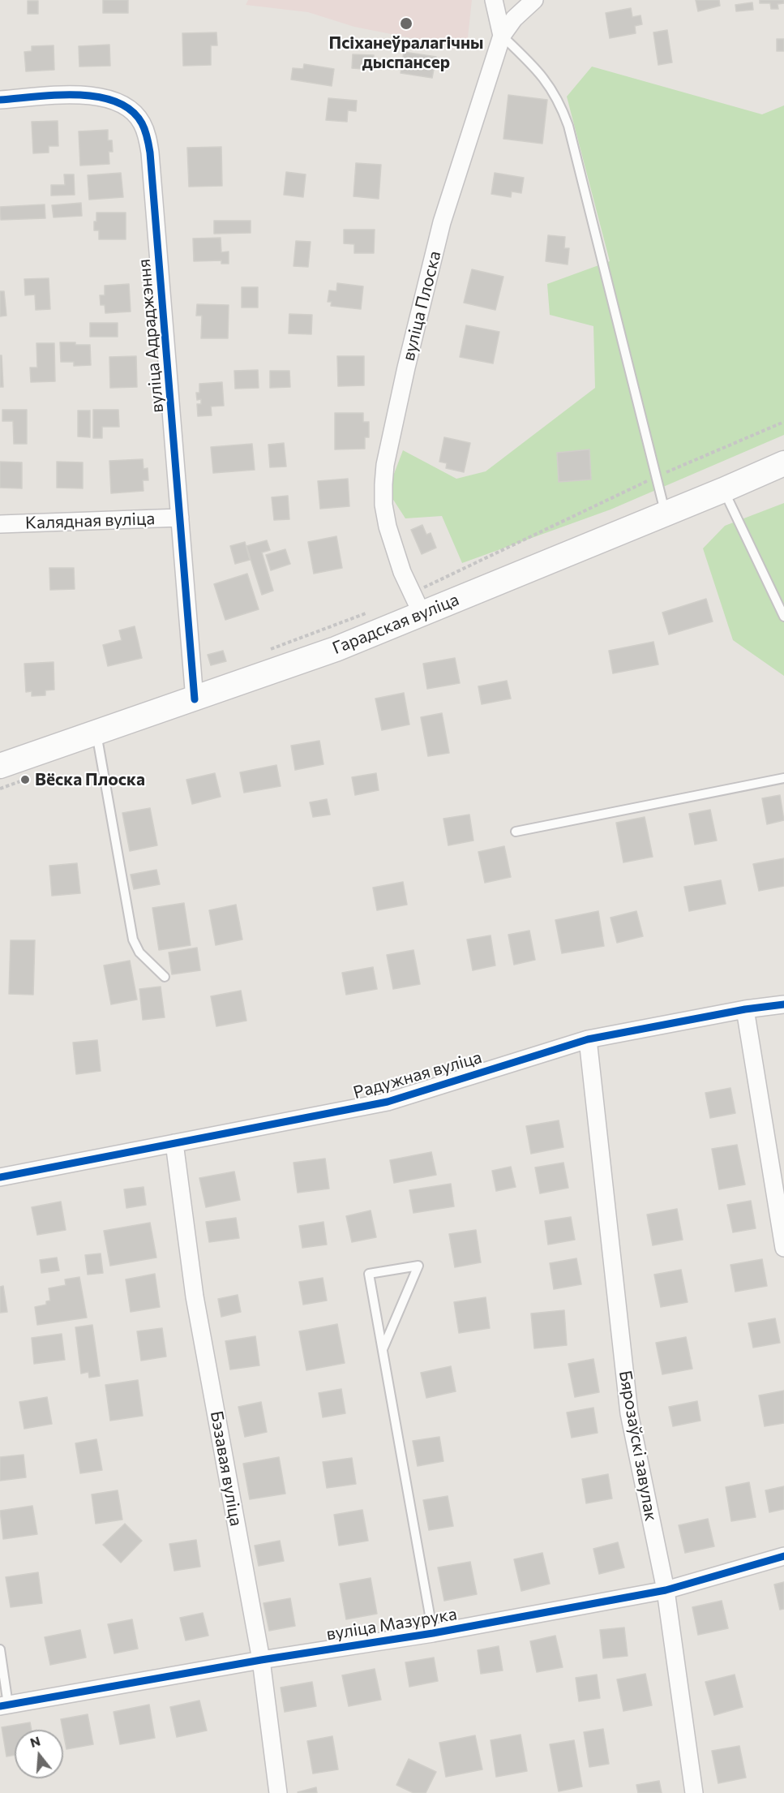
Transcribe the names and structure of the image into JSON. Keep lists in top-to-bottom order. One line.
{"streets":{"main road":["Гарадская вуліца"],"street":["вуліца Плоска","вуліца Адраджэння","Калядная вуліца","Радужная вуліца","Бярозаўскі завулак","Бэзавая вуліца","вуліца Мазурука"]},"crossings":[["вуліца Плоска","Гарадская вуліца"],["вуліца Адраджэння","Калядная вуліца"],["вуліца Адраджэння","Гарадская вуліца"],["Радужная вуліца","Бярозаўскі завулак"],["Радужная вуліца","Бэзавая вуліца"],["Бярозаўскі завулак","вуліца Мазурука"],["Бэзавая вуліца","вуліца Мазурука"]],"places":["Псіханеўралагічны дыспансер","Вёска Плоска"],"north":"top"}
